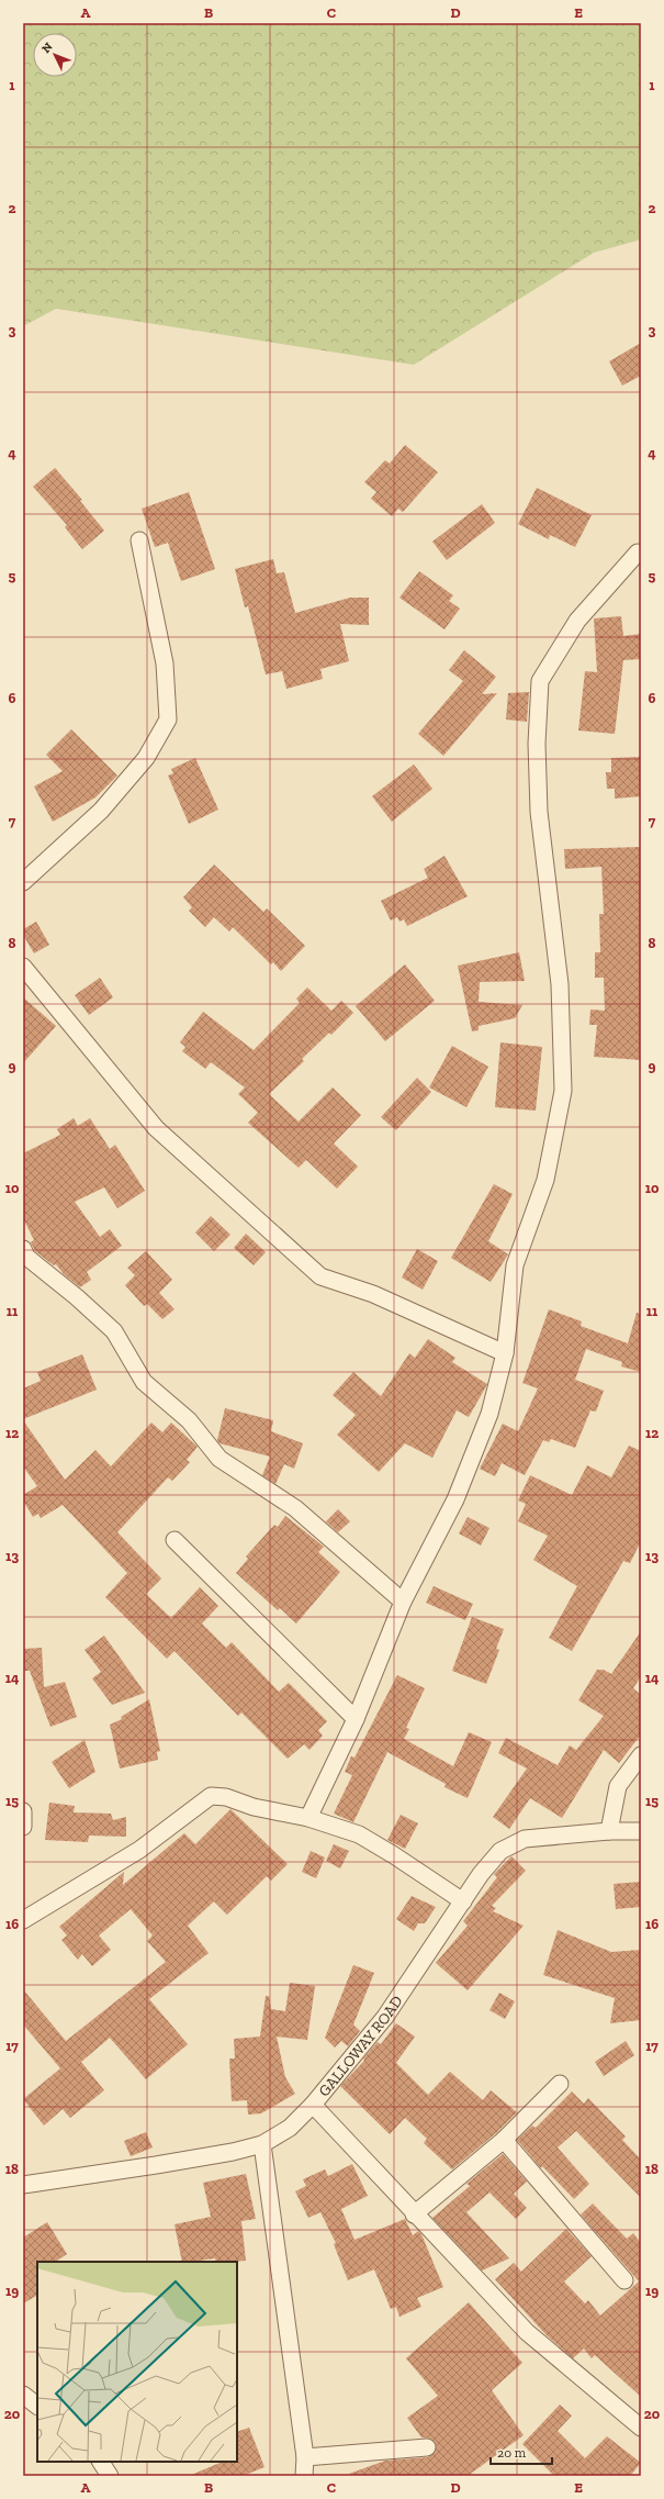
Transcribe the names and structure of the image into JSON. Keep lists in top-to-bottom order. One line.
{"streets":{"street":["GALLOWAY ROAD"]},"scale_bar":"20 m","north":"top left","grid":{"columns":["A","B","C","D","E"],"rows":["1","2","3","4","5","6","7","8","9","10","11","12","13","14","15","16","17","18","19","20"]}}
